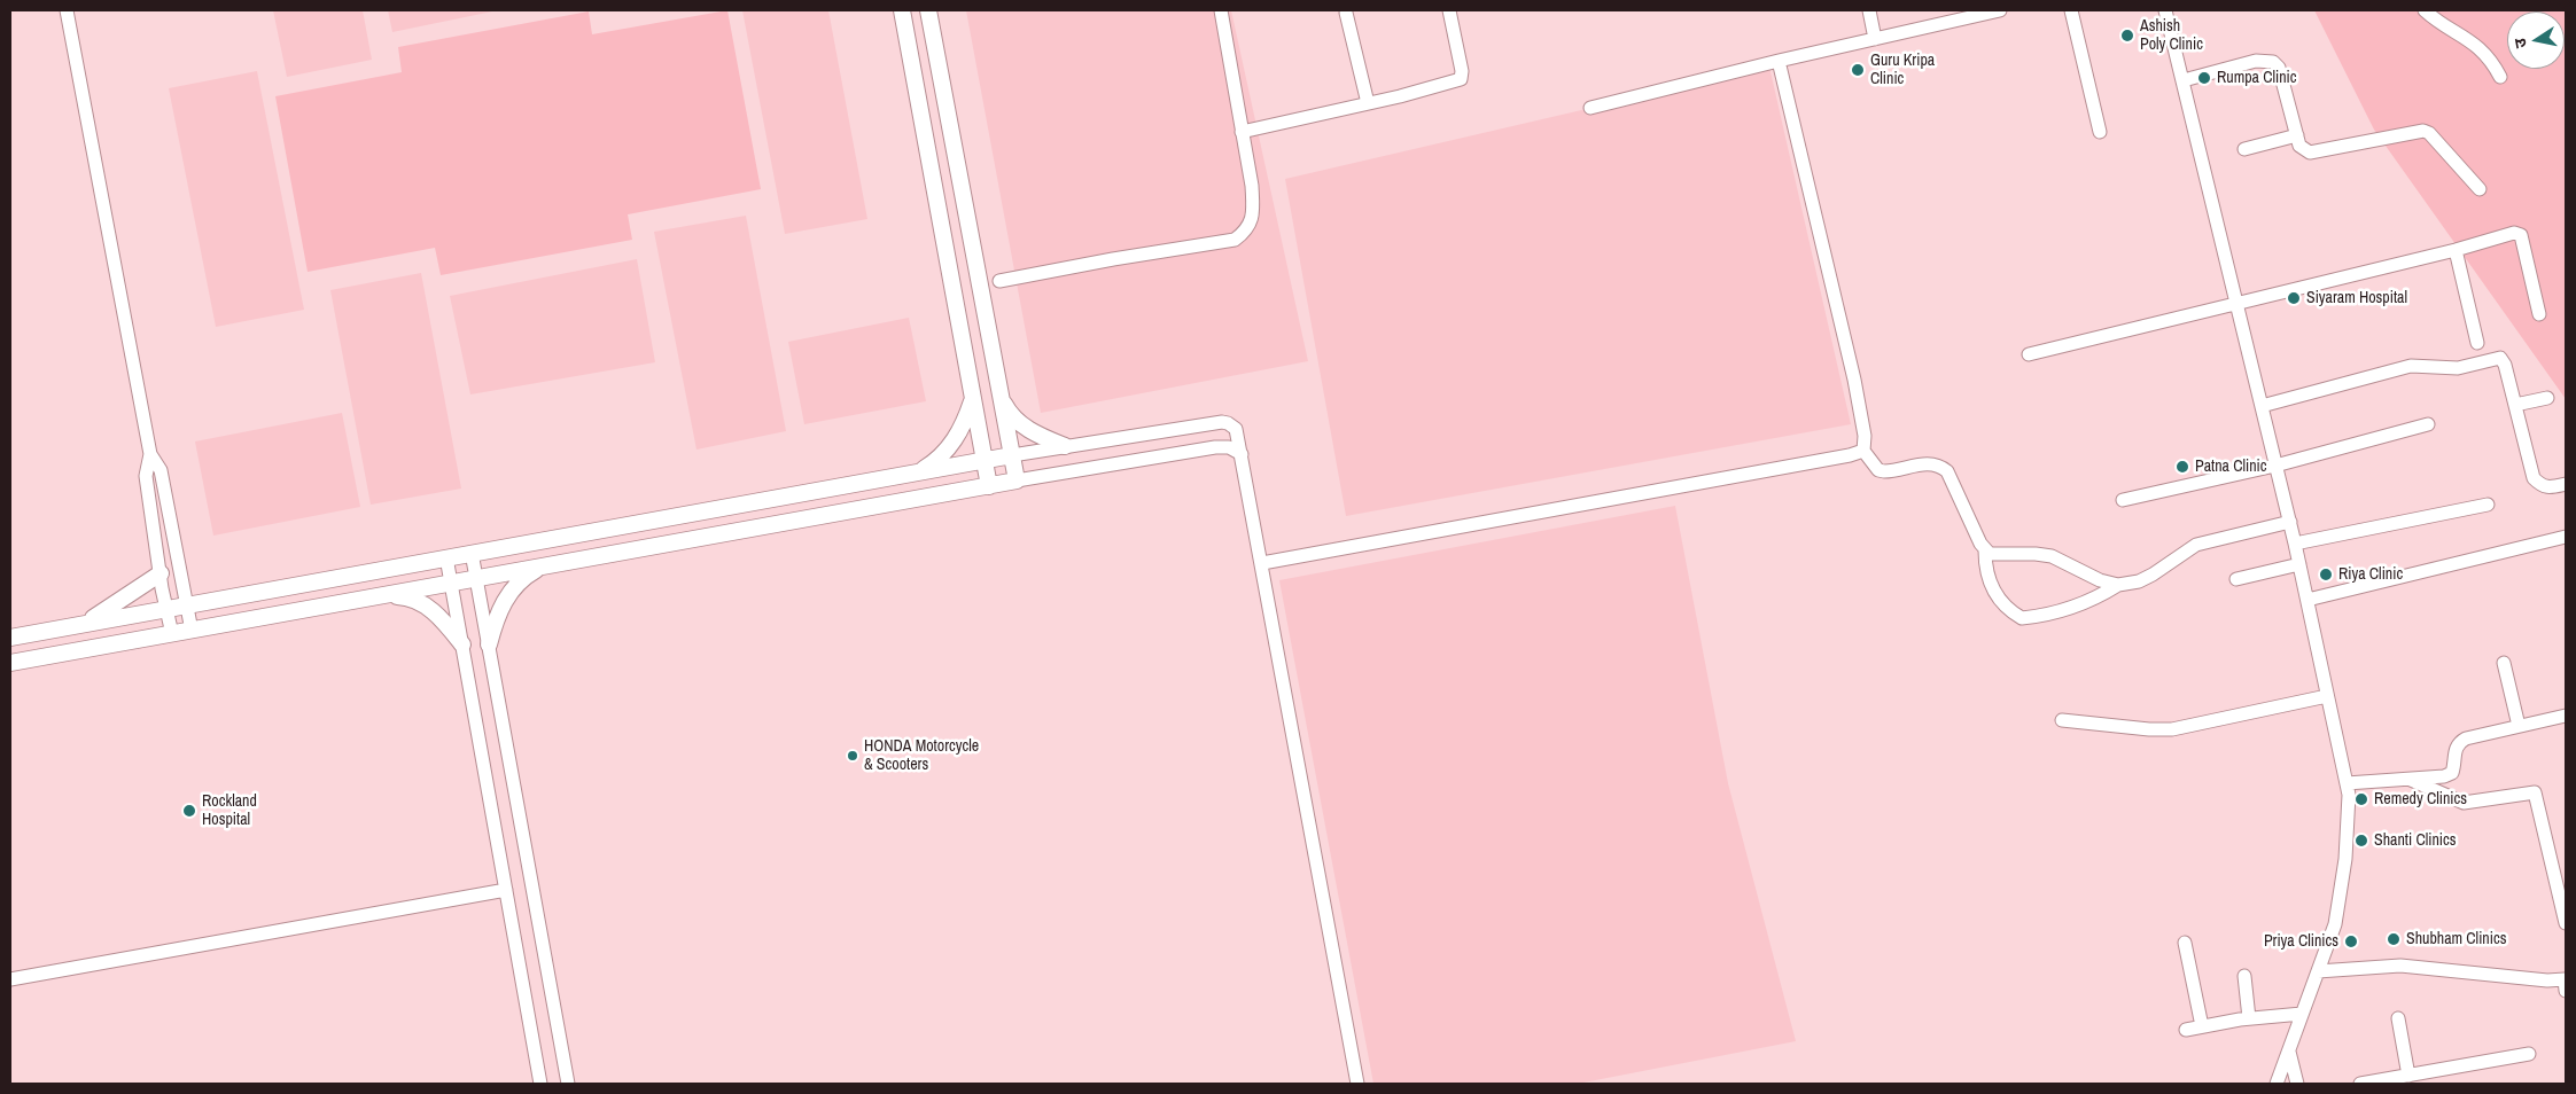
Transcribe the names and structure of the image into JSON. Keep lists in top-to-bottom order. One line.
{"places":["Ashish Poly Clinic","Guru Kripa Clinic","Rumpa Clinic","Siyaram Hospital","Patna Clinic","Riya Clinic","HONDA Motorcycle & Scooters","Remedy Clinics","Rockland Hospital","Shanti Clinics","Shubham Clinics","Priya Clinics"],"north":"left"}
